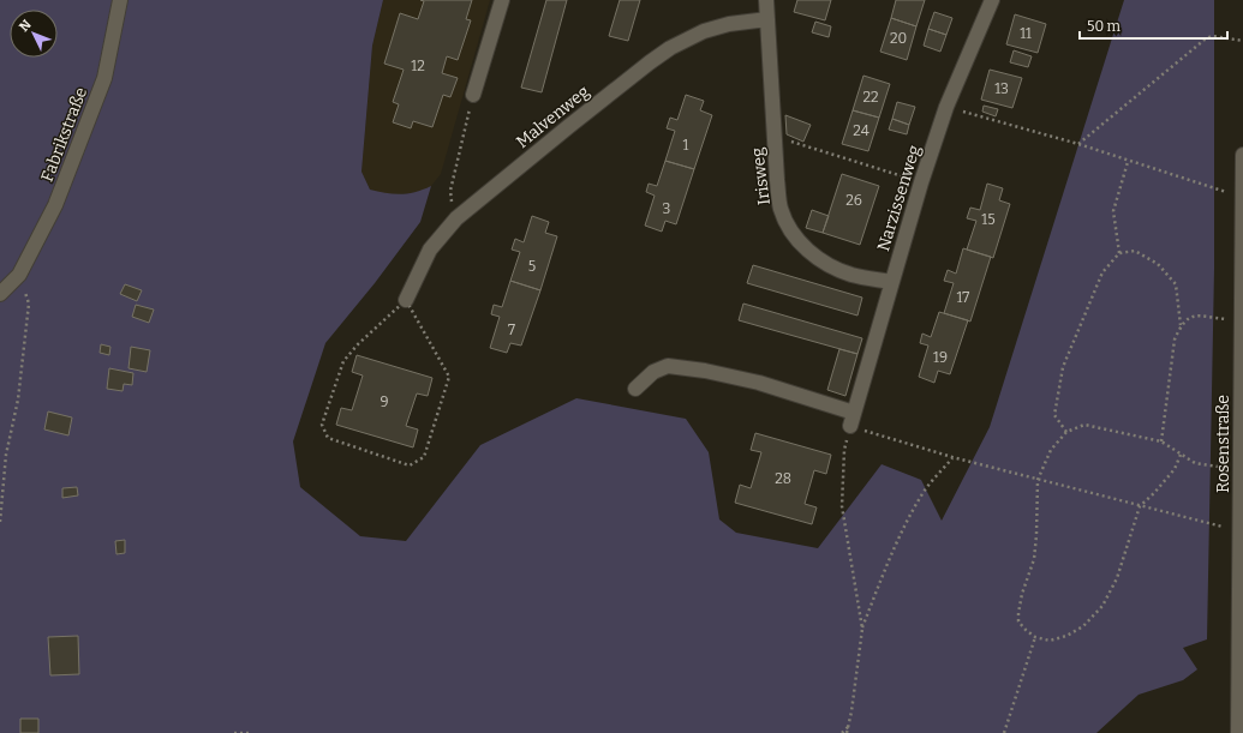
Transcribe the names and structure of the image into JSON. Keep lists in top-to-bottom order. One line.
{"streets":{"street":["Malvenweg","Fabrikstraße","Irisweg","Narzissenweg","Rosenstraße"]},"crossings":[["Malvenweg","Irisweg"],["Irisweg","Narzissenweg"]],"house_numbers":["11","20","12","13","22","24","1","26","3","15","5","17","7","19","9","28"],"scale_bar":"50 m","north":"top left"}
